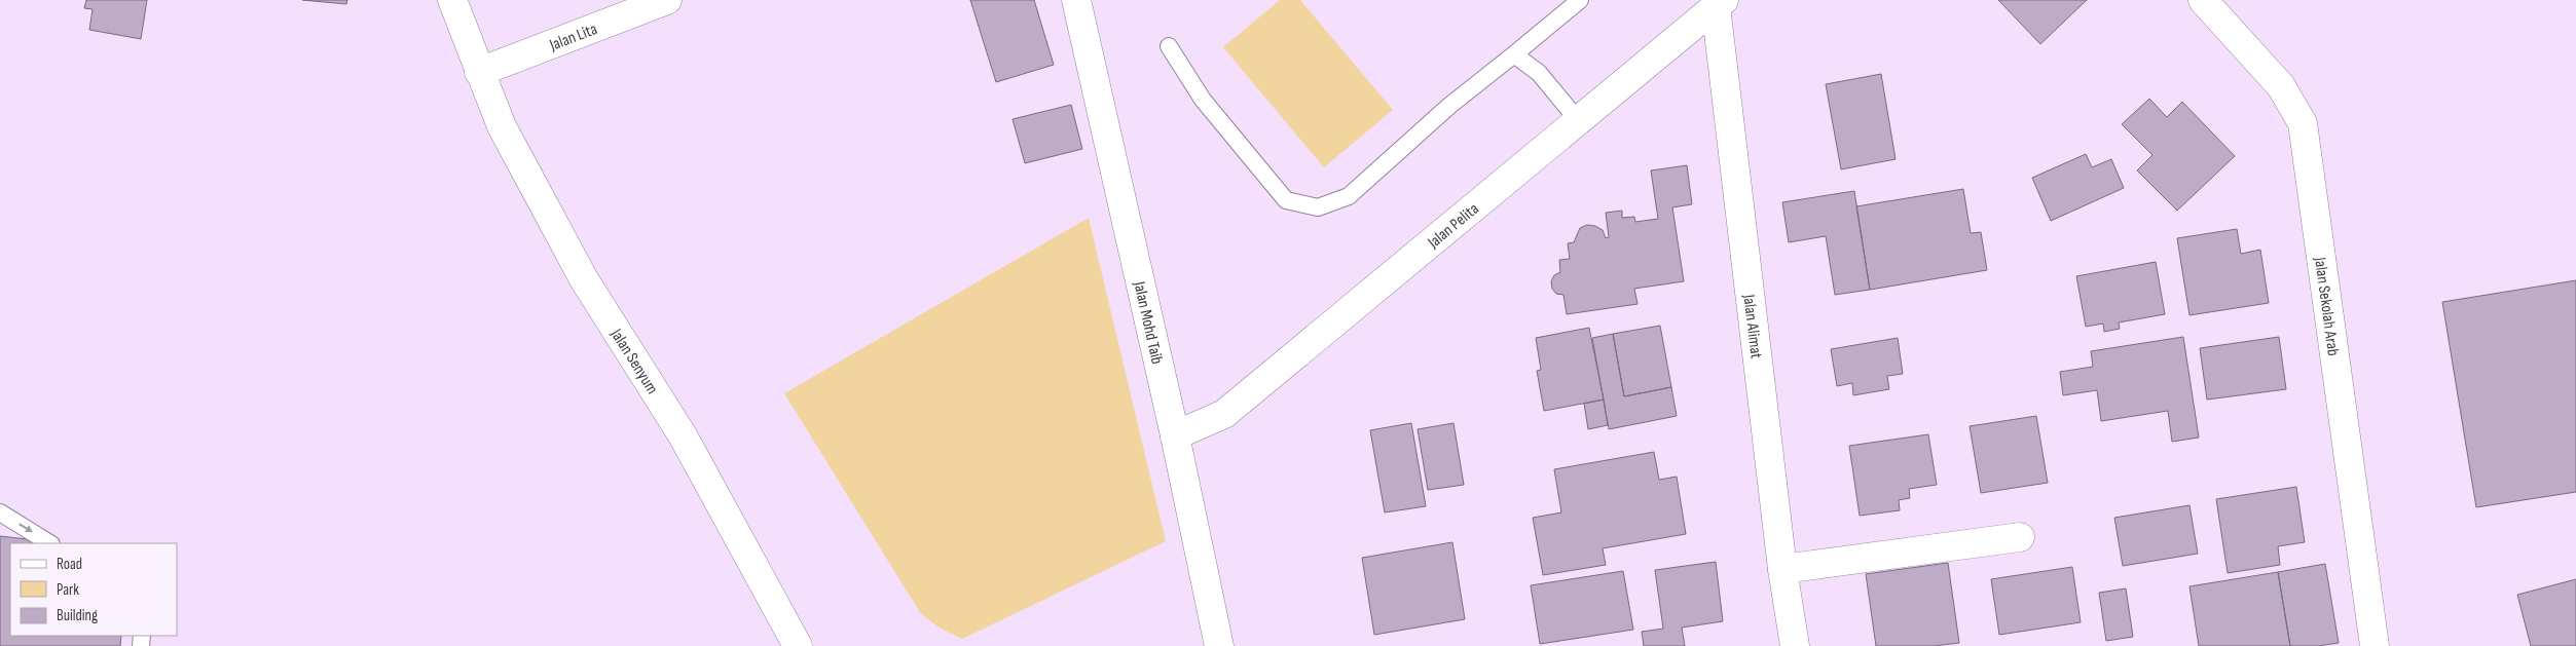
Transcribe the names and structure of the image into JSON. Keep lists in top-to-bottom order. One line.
{"streets":{"street":["Jalan Lita","Jalan Pelita","Jalan Sekolah Arab","Jalan Mohd Taib","Jalan Alimat","Jalan Senyum"]},"crossings":[["Jalan Lita","Jalan Senyum"],["Jalan Pelita","Jalan Mohd Taib"],["Jalan Pelita","Jalan Alimat"]],"legend":["Road","Park","Building"]}
